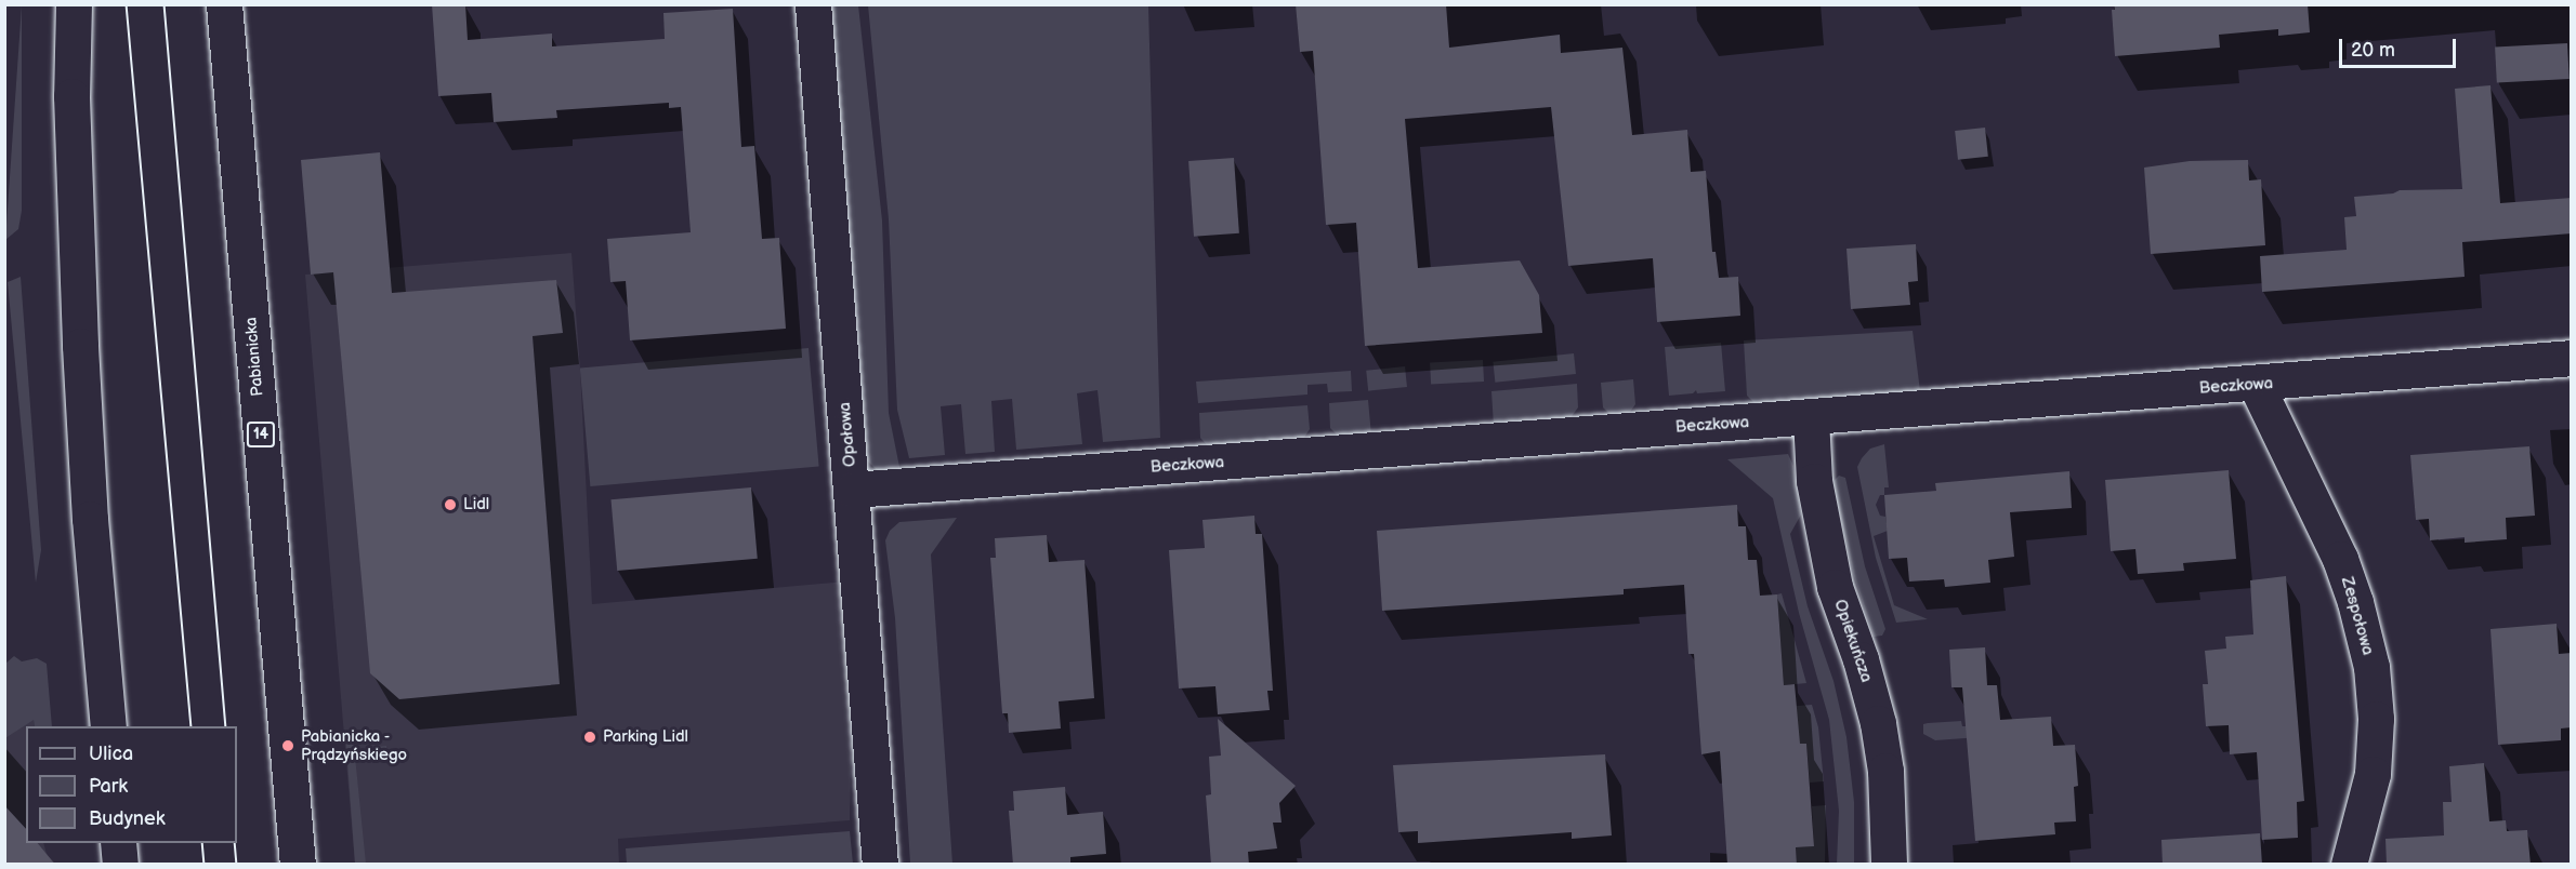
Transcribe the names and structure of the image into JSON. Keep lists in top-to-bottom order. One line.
{"streets":{"street":["Pabianicka","Beczkowa","14","Opałowa","Zespołowa","Opiekuńcza"]},"crossings":[["Beczkowa","Opałowa"],["Beczkowa","Zespołowa"],["Beczkowa","Opiekuńcza"]],"places":["Lidl","Parking Lidl","Pabianicka - Prądzyńskiego"],"legend":["Ulica","Park","Budynek"],"scale_bar":"20 m"}
